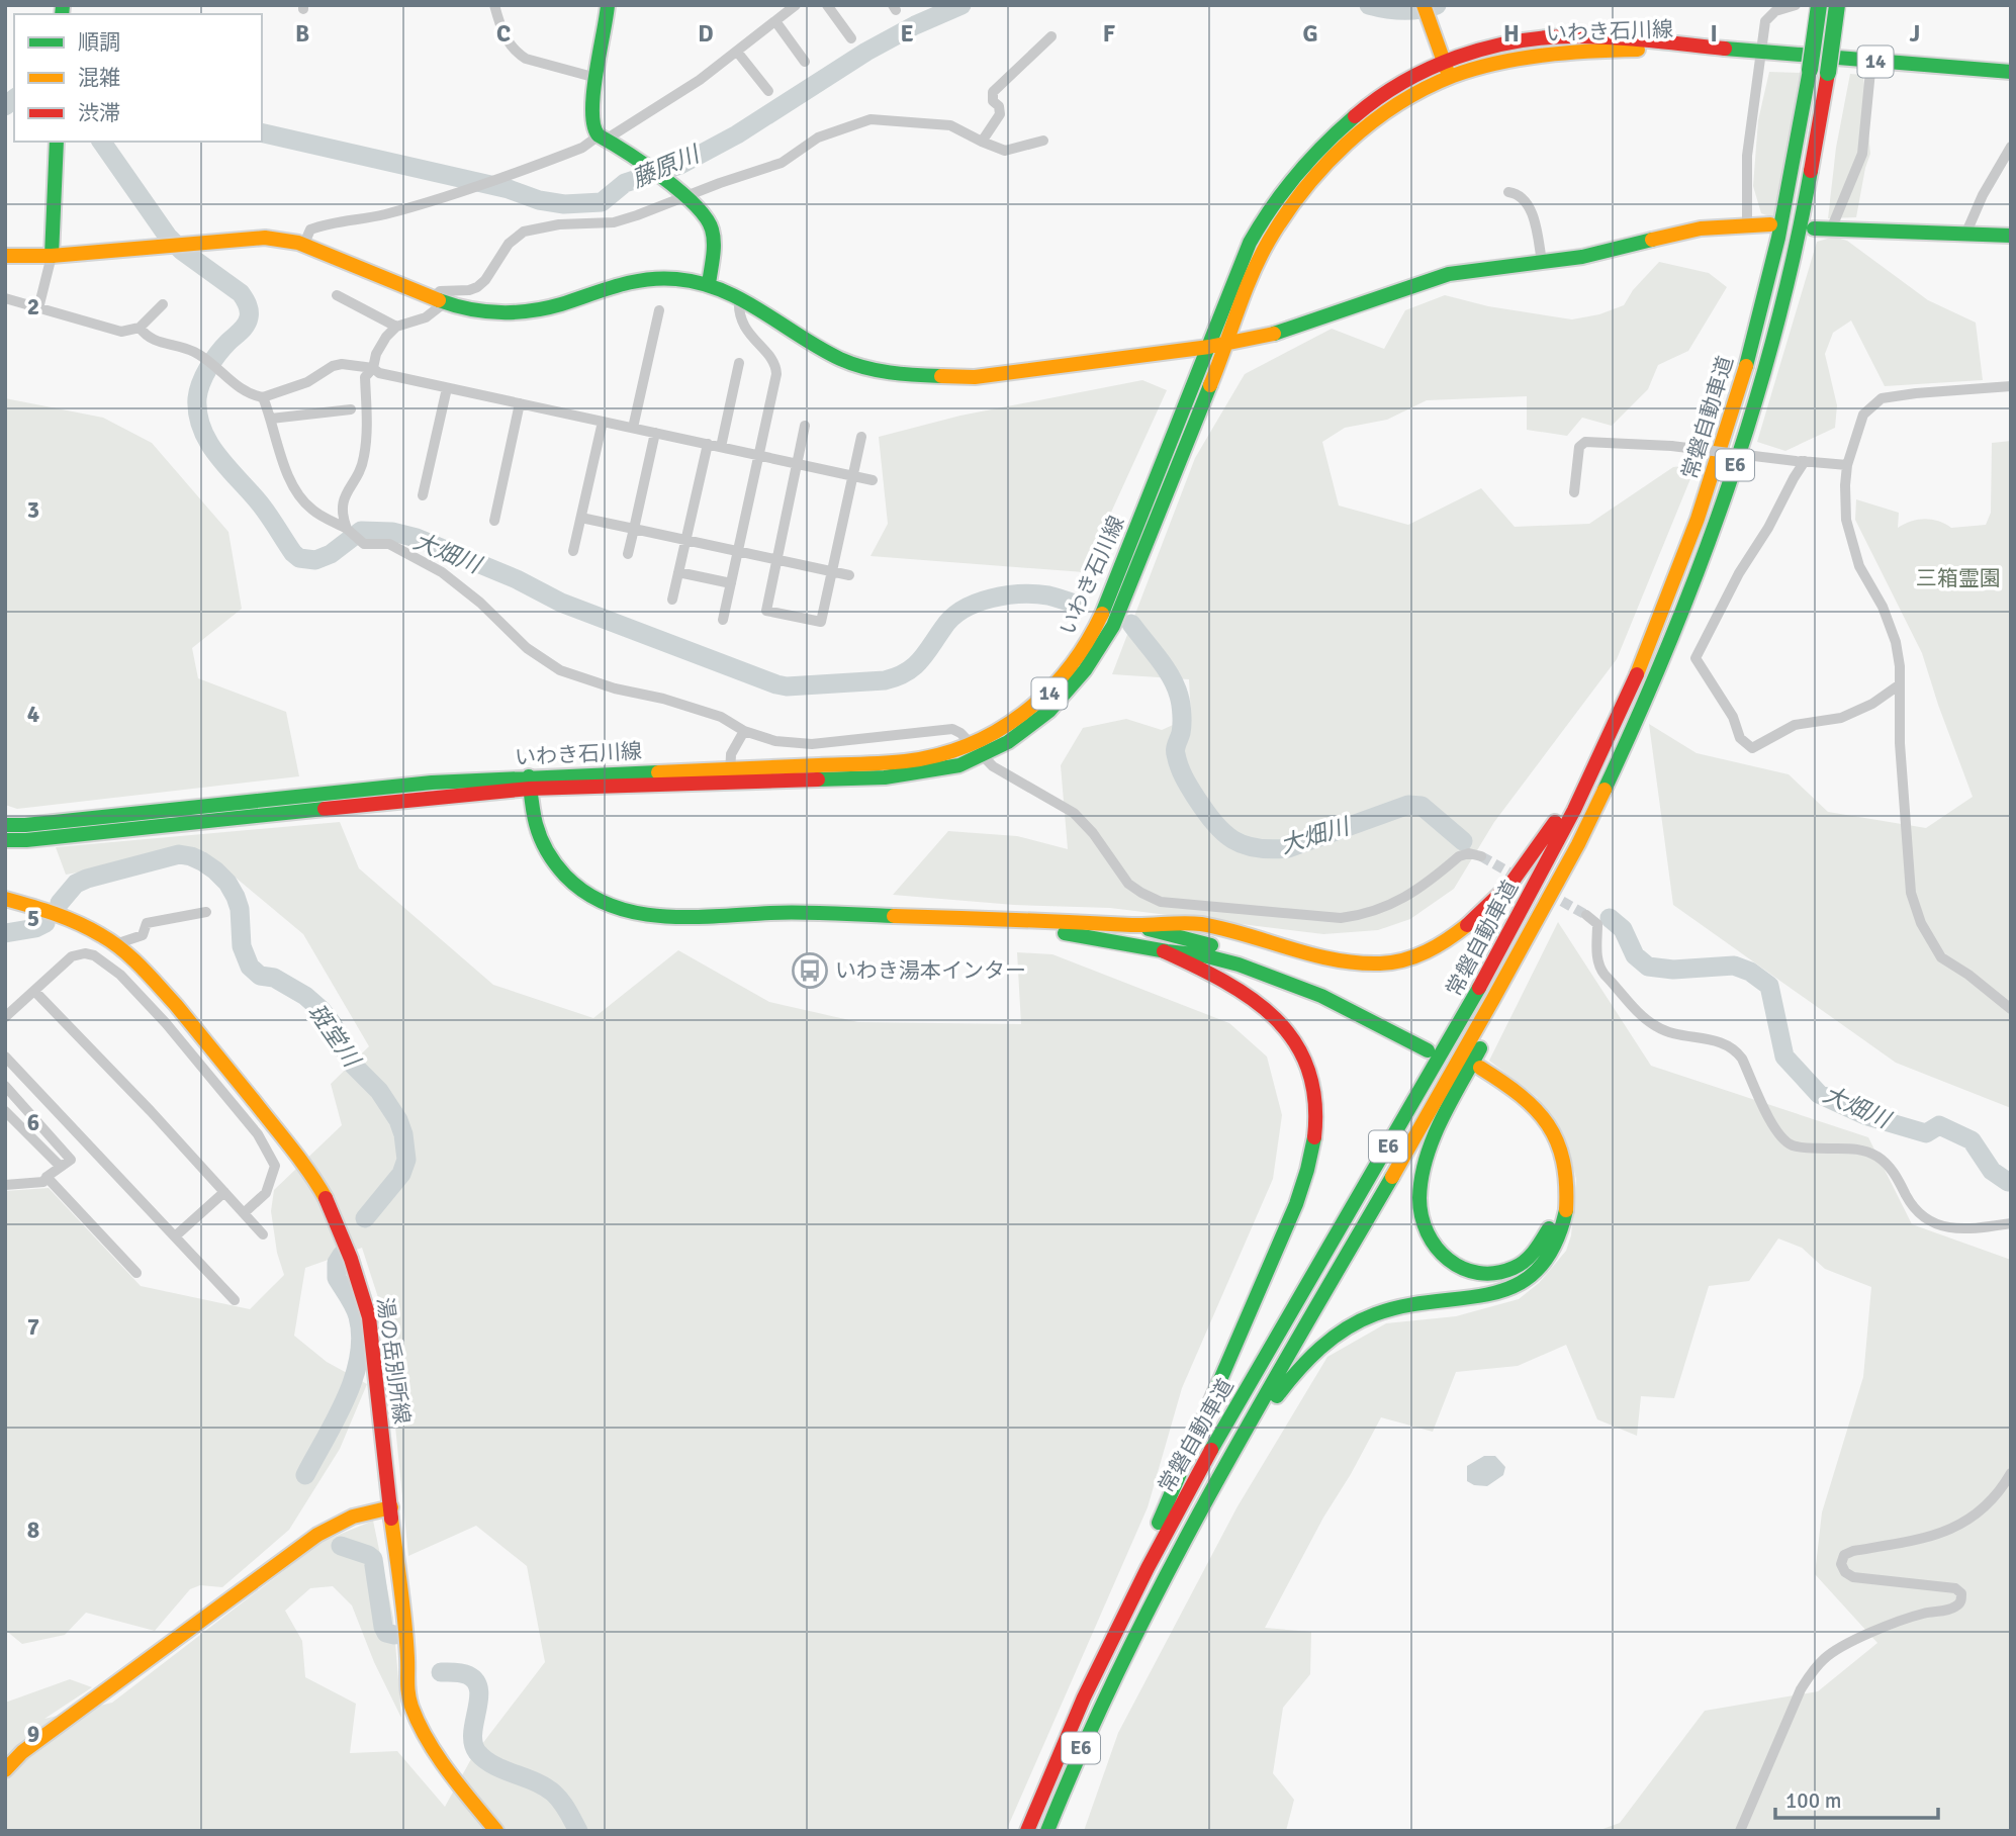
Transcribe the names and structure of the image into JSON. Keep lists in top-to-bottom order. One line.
{"streets":{"main road":["いわき石川線","14","常磐自動車道","E6","湯の岳別所線"]},"water":["藤原川","大畑川","斑堂川"],"parks":["三箱霊園"],"places":{"bus stop":["いわき湯本インター"]},"legend":["順調","混雑","渋滞"],"scale_bar":"100 m","grid":{"columns":["B","C","D","E","F","G","H","I","J"],"rows":["2","3","4","5","6","7","8","9"]}}
